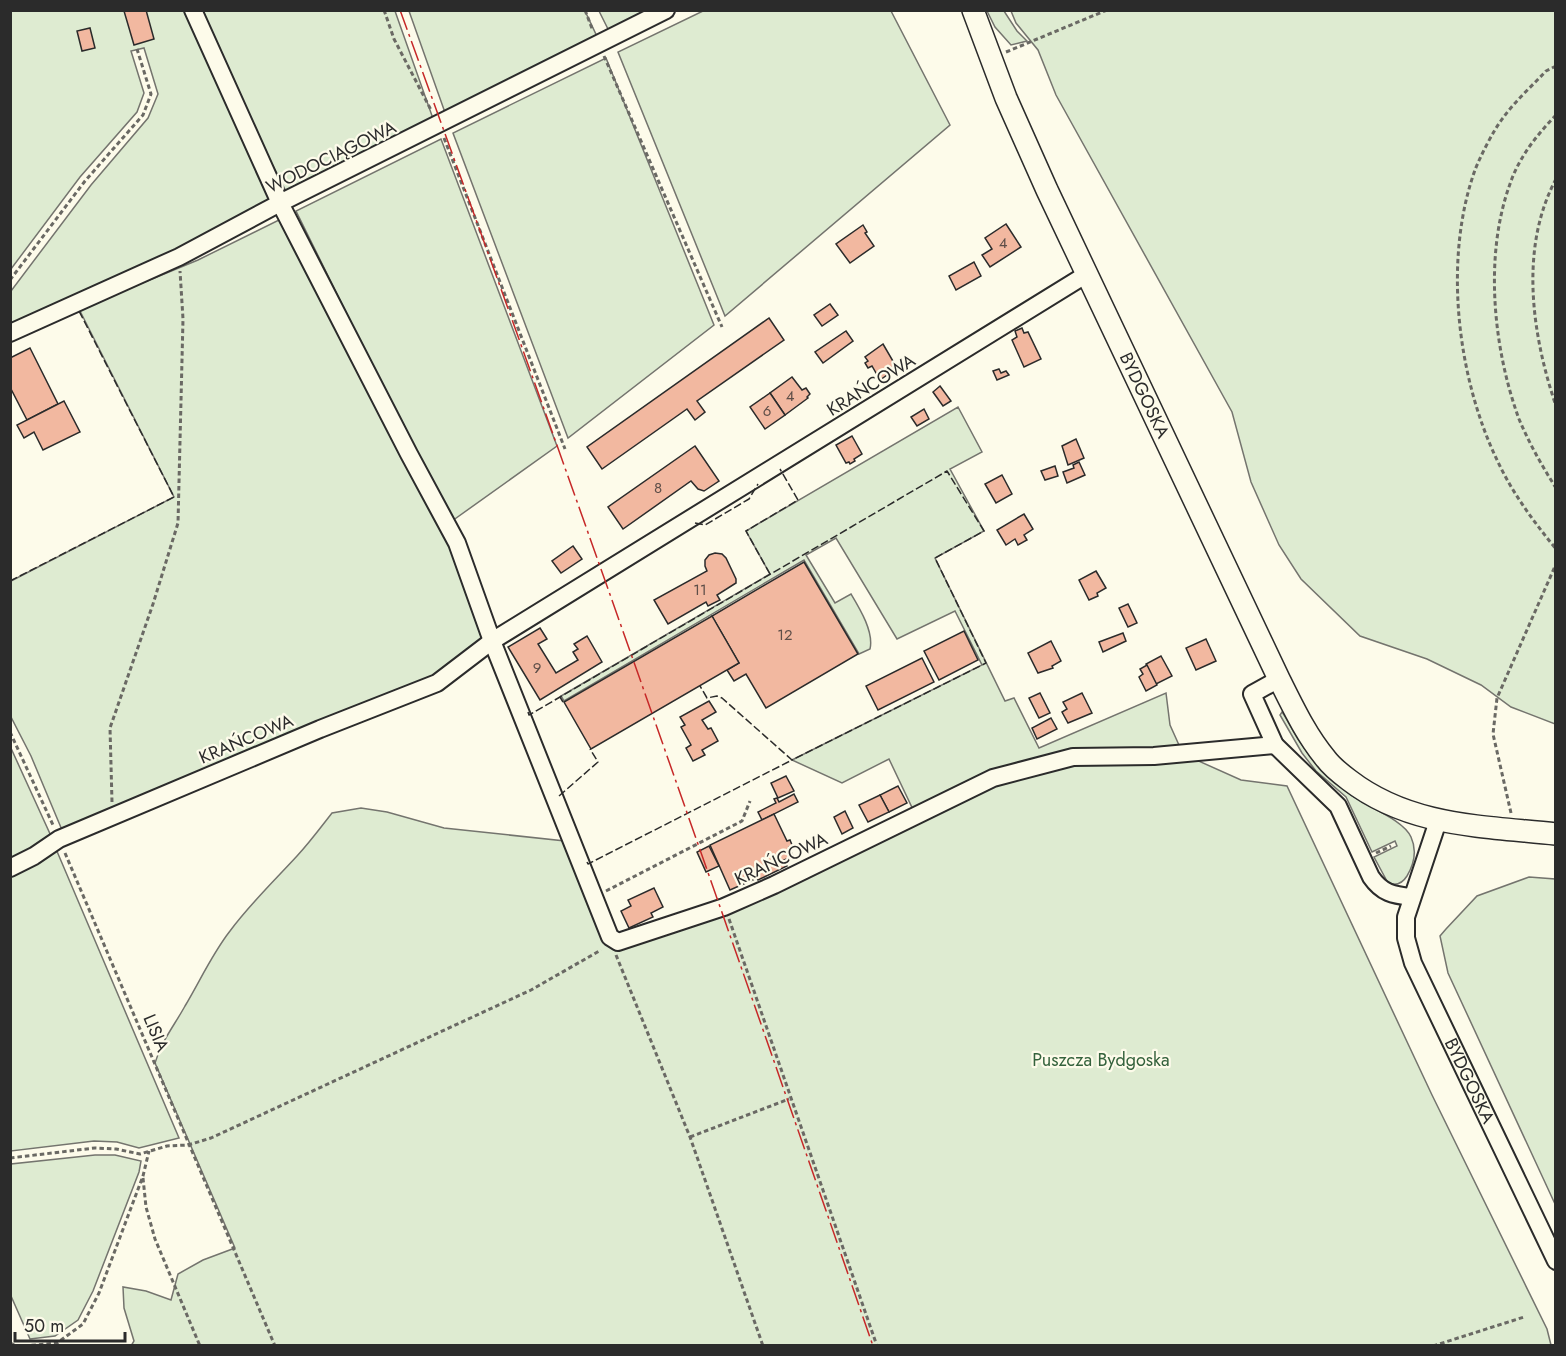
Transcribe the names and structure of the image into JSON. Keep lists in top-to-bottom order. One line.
{"streets":{"main road":["BYDGOSKA"],"street":["WODOCIĄGOWA","KRAŃCOWA"],"path":["LISIA"]},"crossings":[["KRAŃCOWA","BYDGOSKA"],["KRAŃCOWA","LISIA"]],"parks":["Puszcza Bydgoska"],"house_numbers":["4","4","6","8","11","12","9"],"scale_bar":"50 m"}
